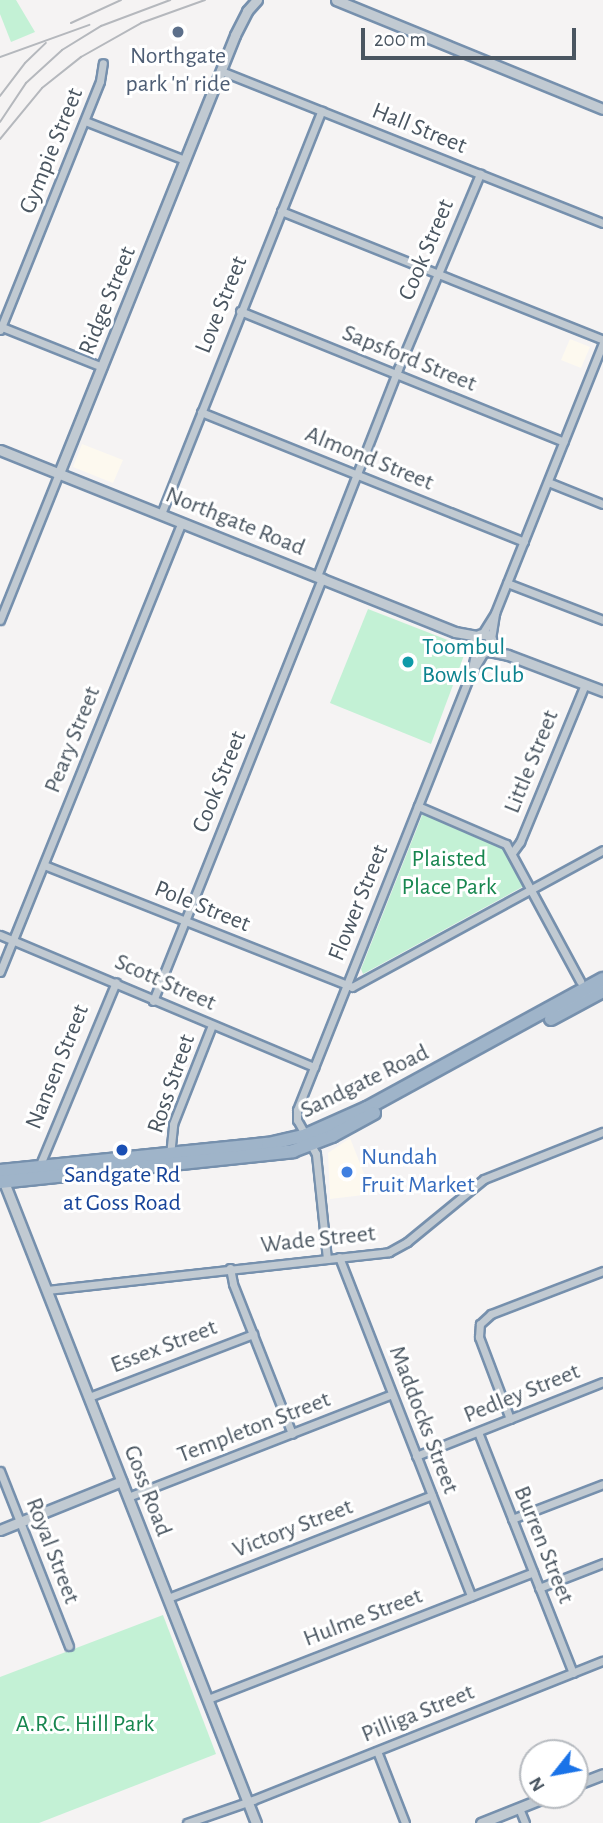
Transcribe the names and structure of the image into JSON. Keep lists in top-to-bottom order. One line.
{"streets":{"highway":["Sandgate Road"],"street":["Hall Street","Gympie Street","Cook Street","Ridge Street","Love Street","Sapsford Street","Almond Street","Northgate Road","Peary Street","Little Street","Flower Street","Pole Street","Scott Street","Nansen Street","Ross Street","Wade Street","Essex Street","Pedley Street","Maddocks Street","Templeton Street","Goss Road","Victory Street","Burren Street","Royal Street","Hulme Street","Pilliga Street"]},"crossings":[["Hall Street","Cook Street"],["Hall Street","Ridge Street"],["Hall Street","Love Street"],["Cook Street","Sapsford Street"],["Cook Street","Almond Street"],["Cook Street","Northgate Road"],["Cook Street","Pole Street"],["Cook Street","Scott Street"],["Ridge Street","Northgate Road"],["Love Street","Sapsford Street"],["Love Street","Almond Street"],["Love Street","Northgate Road"],["Sapsford Street","Flower Street"],["Almond Street","Flower Street"],["Northgate Road","Peary Street"],["Northgate Road","Little Street"],["Northgate Road","Flower Street"],["Peary Street","Pole Street"],["Peary Street","Scott Street"],["Flower Street","Pole Street"],["Flower Street","Scott Street"],["Flower Street","Sandgate Road"],["Scott Street","Nansen Street"],["Scott Street","Ross Street"],["Nansen Street","Sandgate Road"],["Sandgate Road","Ross Street"],["Sandgate Road","Goss Road"],["Wade Street","Maddocks Street"],["Wade Street","Goss Road"],["Essex Street","Goss Road"],["Pedley Street","Maddocks Street"],["Pedley Street","Burren Street"],["Maddocks Street","Templeton Street"],["Maddocks Street","Victory Street"],["Maddocks Street","Hulme Street"],["Templeton Street","Goss Road"],["Goss Road","Victory Street"],["Goss Road","Hulme Street"],["Goss Road","Pilliga Street"],["Burren Street","Hulme Street"],["Burren Street","Pilliga Street"]],"parks":["Plaisted Place Park","A.R.C. Hill Park"],"places":["Northgate park 'n' ride","Toombul Bowls Club","Sandgate Rd at Goss Road","Nundah Fruit Market"],"scale_bar":"200 m","north":"bottom left"}
